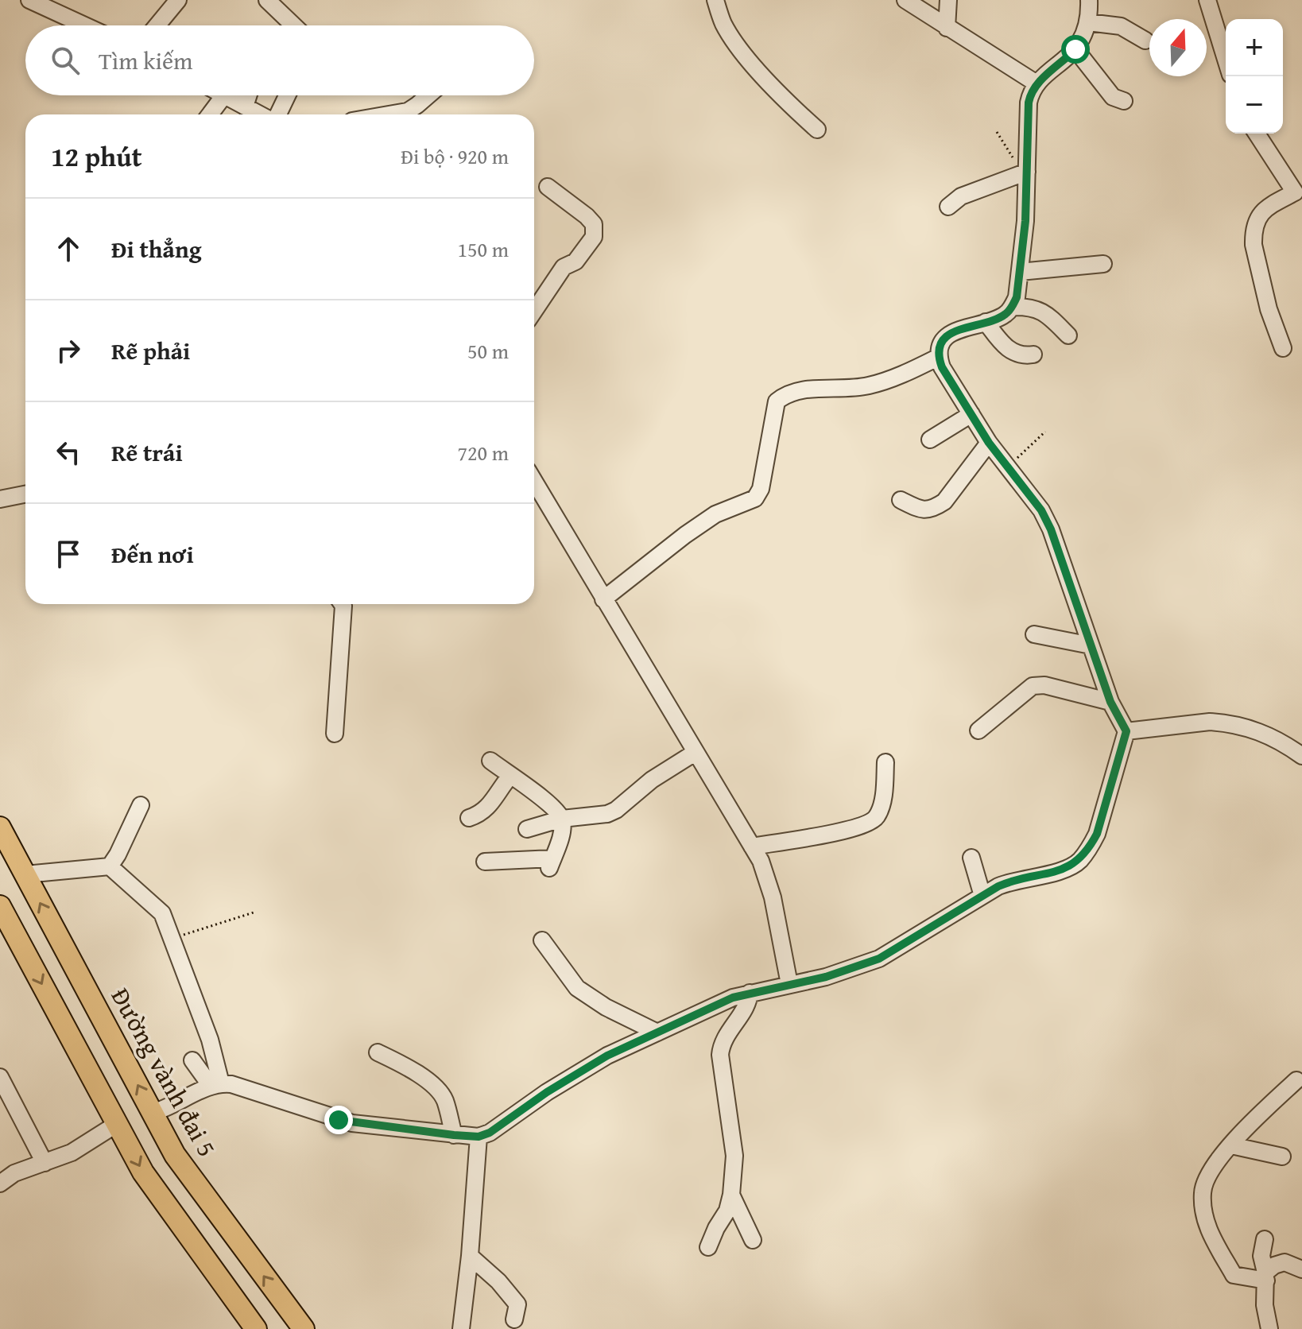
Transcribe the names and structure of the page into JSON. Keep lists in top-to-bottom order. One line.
{"streets":{"main road":["Đường vành đai 5"]},"north":"top","page":{"map_buttons":["+","−"],"search":"Tìm kiếm","heading":["12 phút","Đi bộ · 920 m"],"list":[["Đi thẳng","150 m"],["Rẽ phải","50 m"],["Rẽ trái","720 m"],"Đến nơi"]}}
